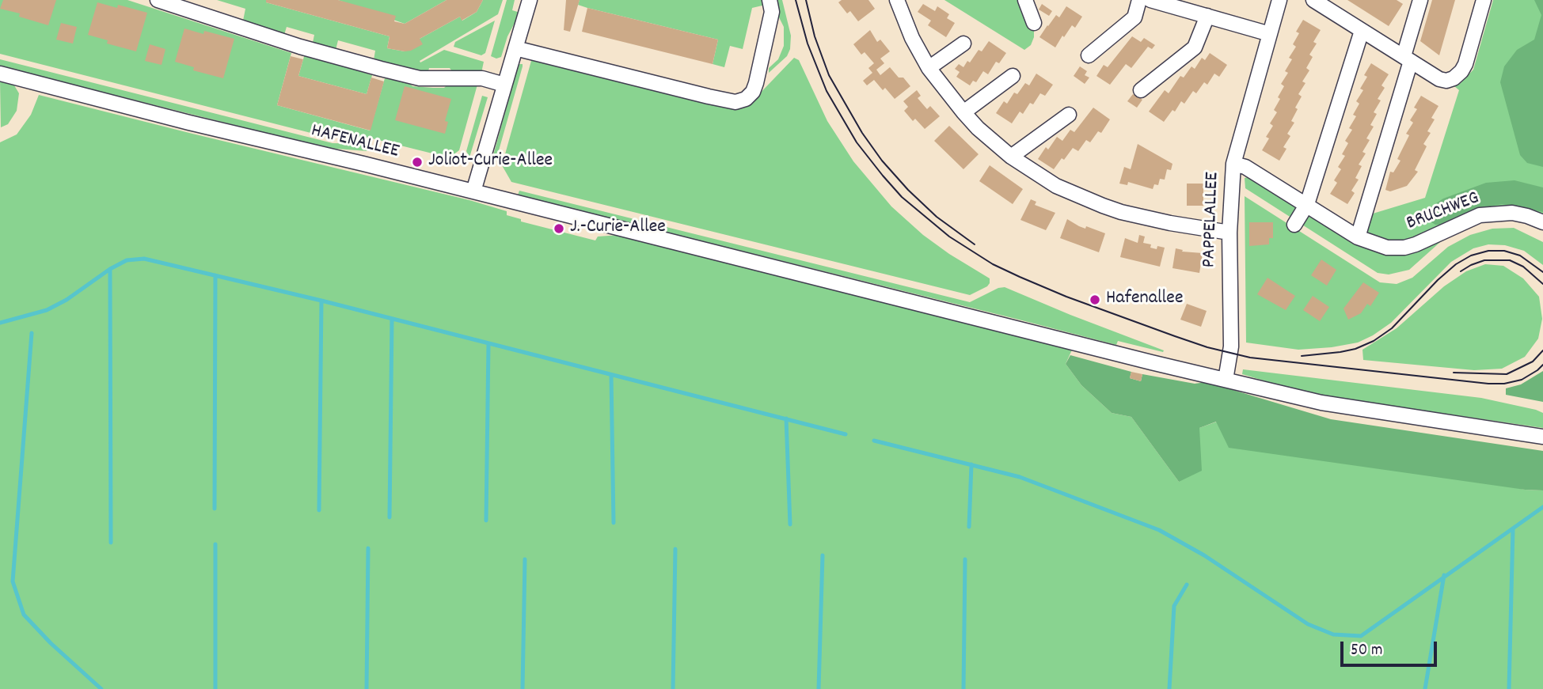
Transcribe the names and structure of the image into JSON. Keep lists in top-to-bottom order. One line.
{"streets":{"street":["HAFENALLEE","BRUCHWEG","PAPPELALLEE"]},"crossings":[["HAFENALLEE","PAPPELALLEE"],["BRUCHWEG","PAPPELALLEE"]],"places":["Joliot-Curie-Allee","J.-Curie-Allee","Hafenallee"],"scale_bar":"50 m"}
